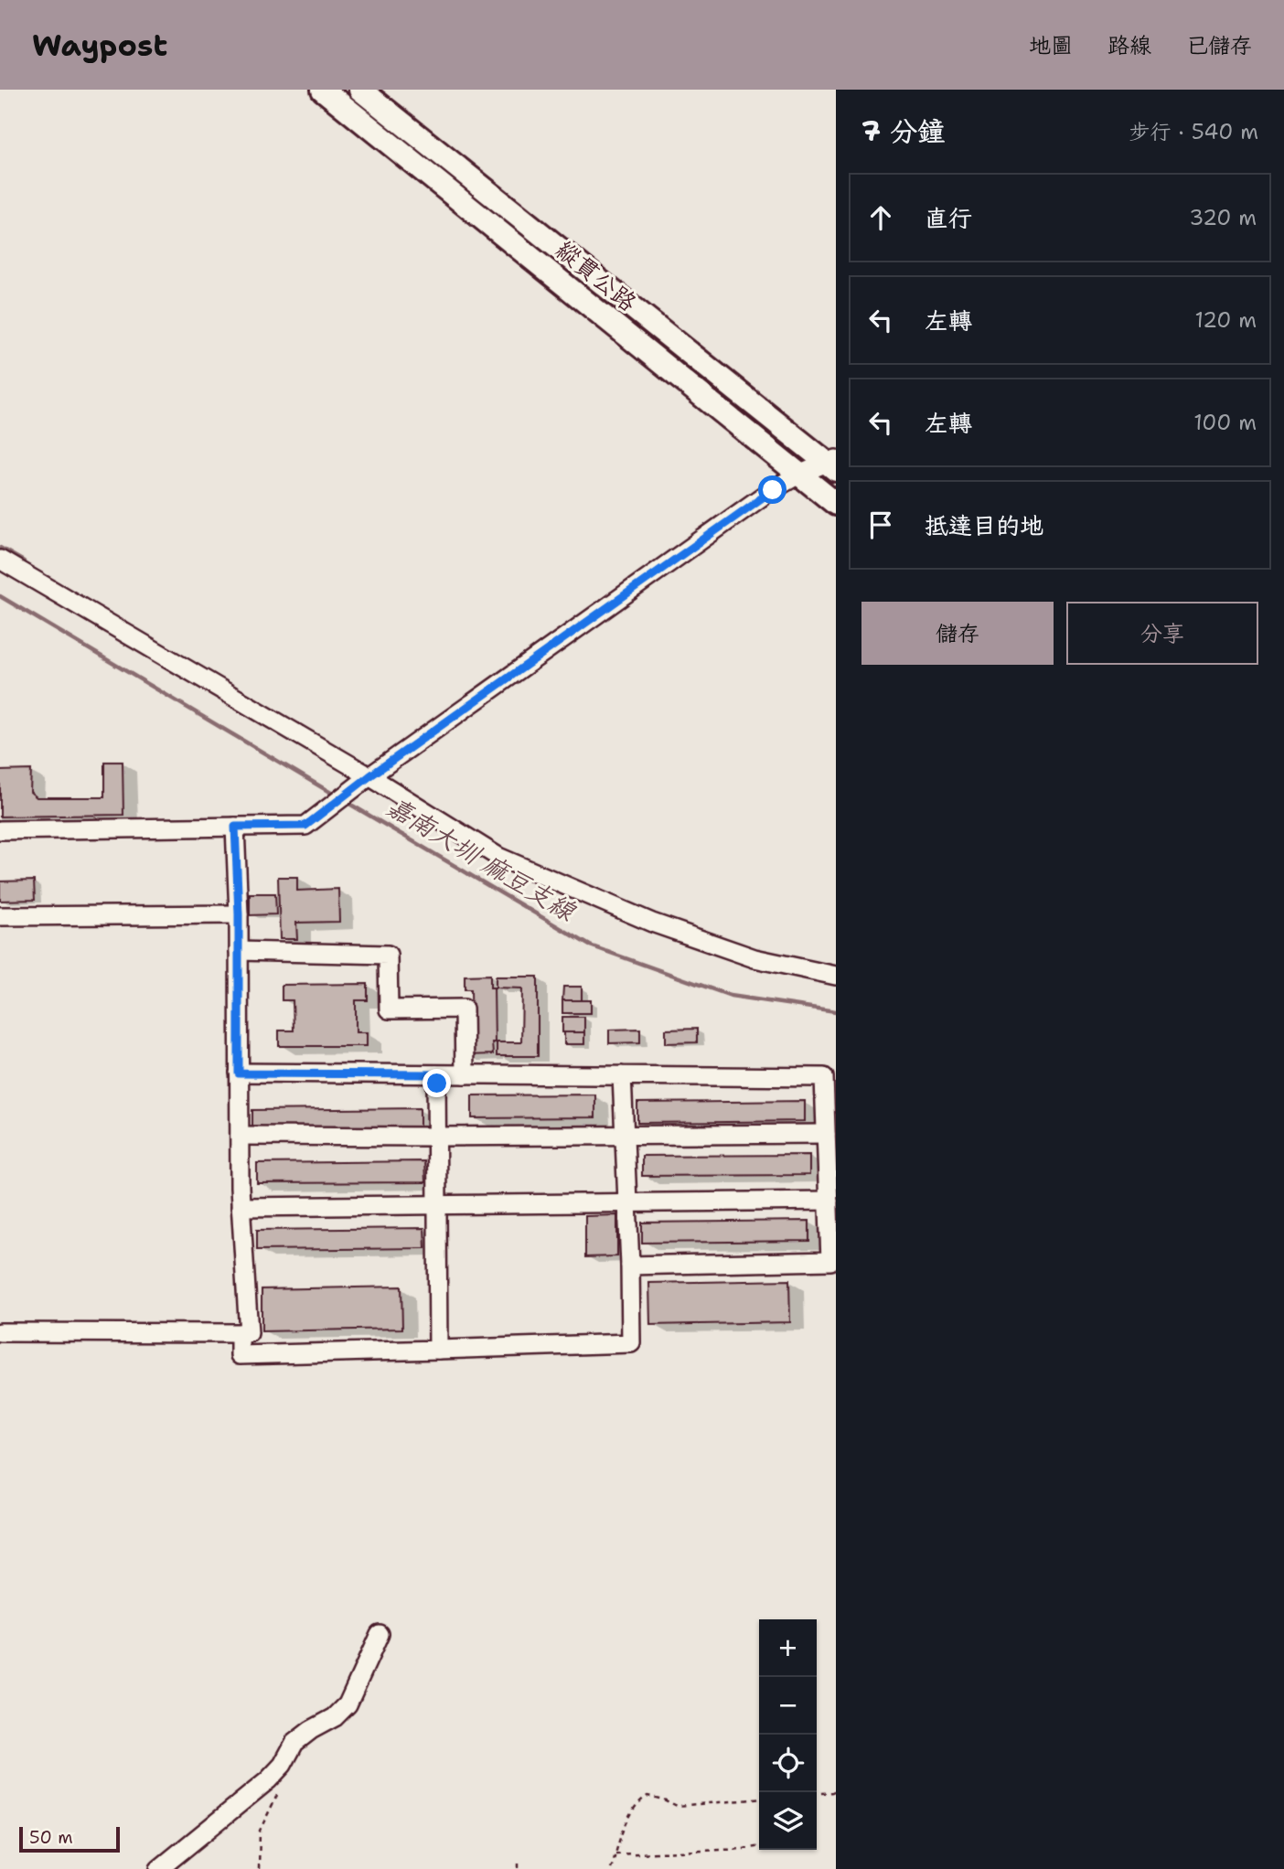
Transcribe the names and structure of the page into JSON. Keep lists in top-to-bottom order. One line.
{"streets":{"main road":["縱貫公路"]},"water":["嘉南大圳 麻豆支線"],"scale_bar":"50 m","page":{"header":"Waypost","nav":["地圖","路線","已儲存"],"heading":["7 分鐘","步行 · 540 m"],"list":[["直行","320 m"],["左轉","120 m"],["左轉","100 m"],"抵達目的地"],"buttons":["儲存","分享"],"map_buttons":["+","−"],"scale":"50 m"}}
